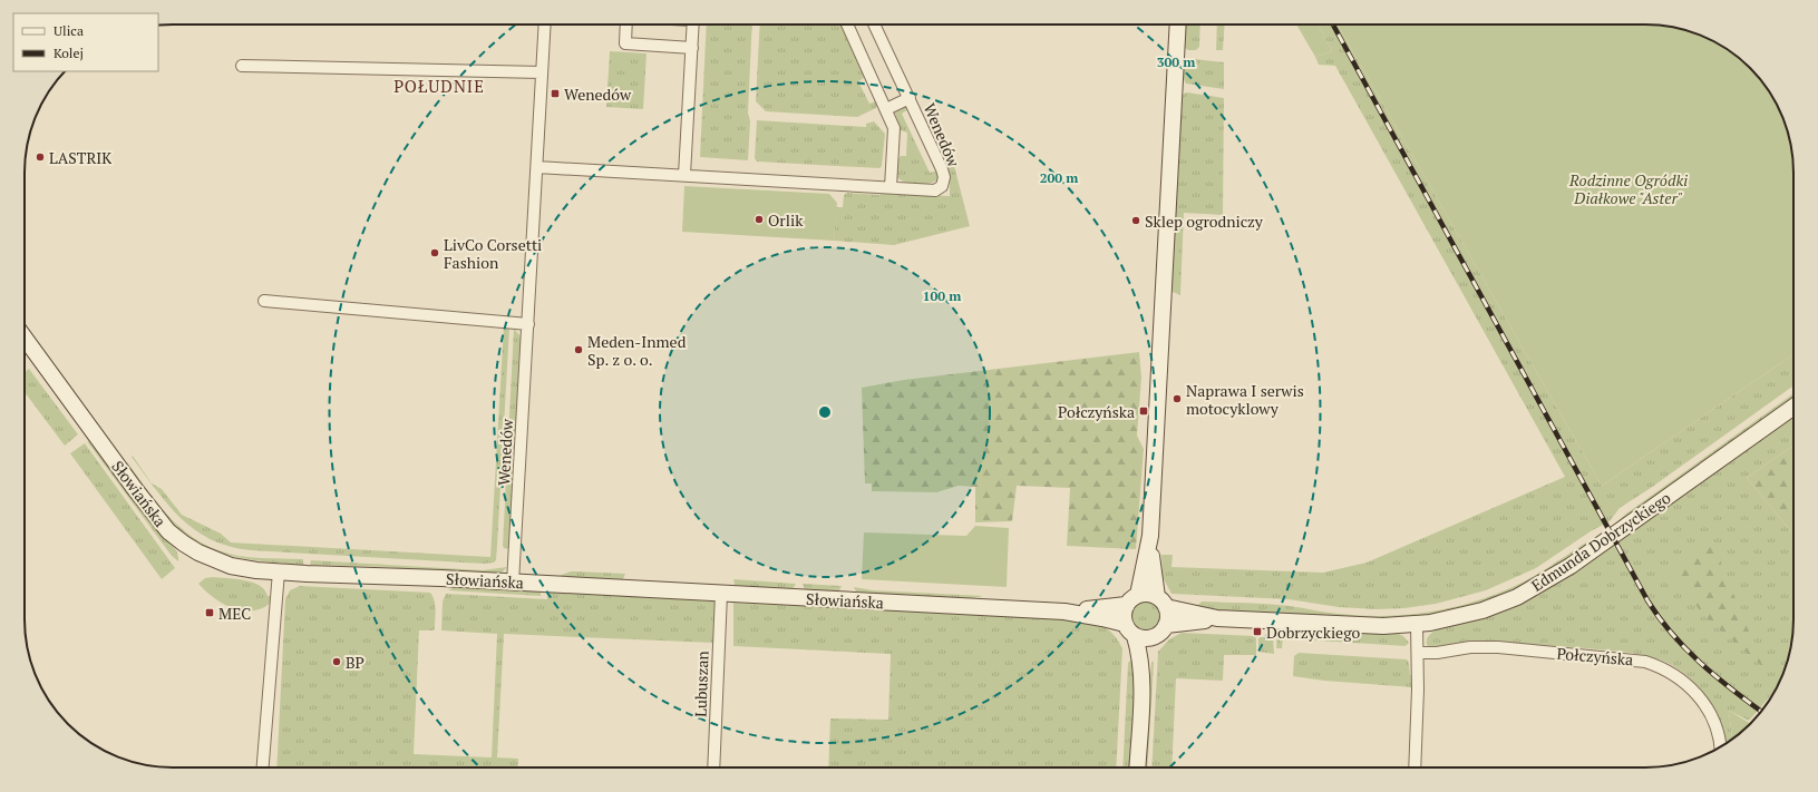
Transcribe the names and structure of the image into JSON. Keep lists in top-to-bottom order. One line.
{"streets":{"main road":["Słowiańska","Edmunda Dobrzyckiego"],"street":["Wenedów","Połczyńska","Lubuszan"]},"crossings":[["Wenedów","Słowiańska"],["Słowiańska","Edmunda Dobrzyckiego"],["Słowiańska","Lubuszan"]],"districts":["POŁUDNIE"],"parks":["Rodzinne Ogródki Diałkowe \"Aster\""],"places":{"transit":["Wenedów","Połczyńska","MEC","Dobrzyckiego"],"other":["LASTRIK","Orlik","Sklep ogrodniczy","LivCo Corsetti Fashion","Meden-Inmed Sp. z o. o.","Naprawa I serwis motocyklowy","BP"]},"legend":["Ulica","Kolej"],"rings":["300 m","200 m","100 m"]}
